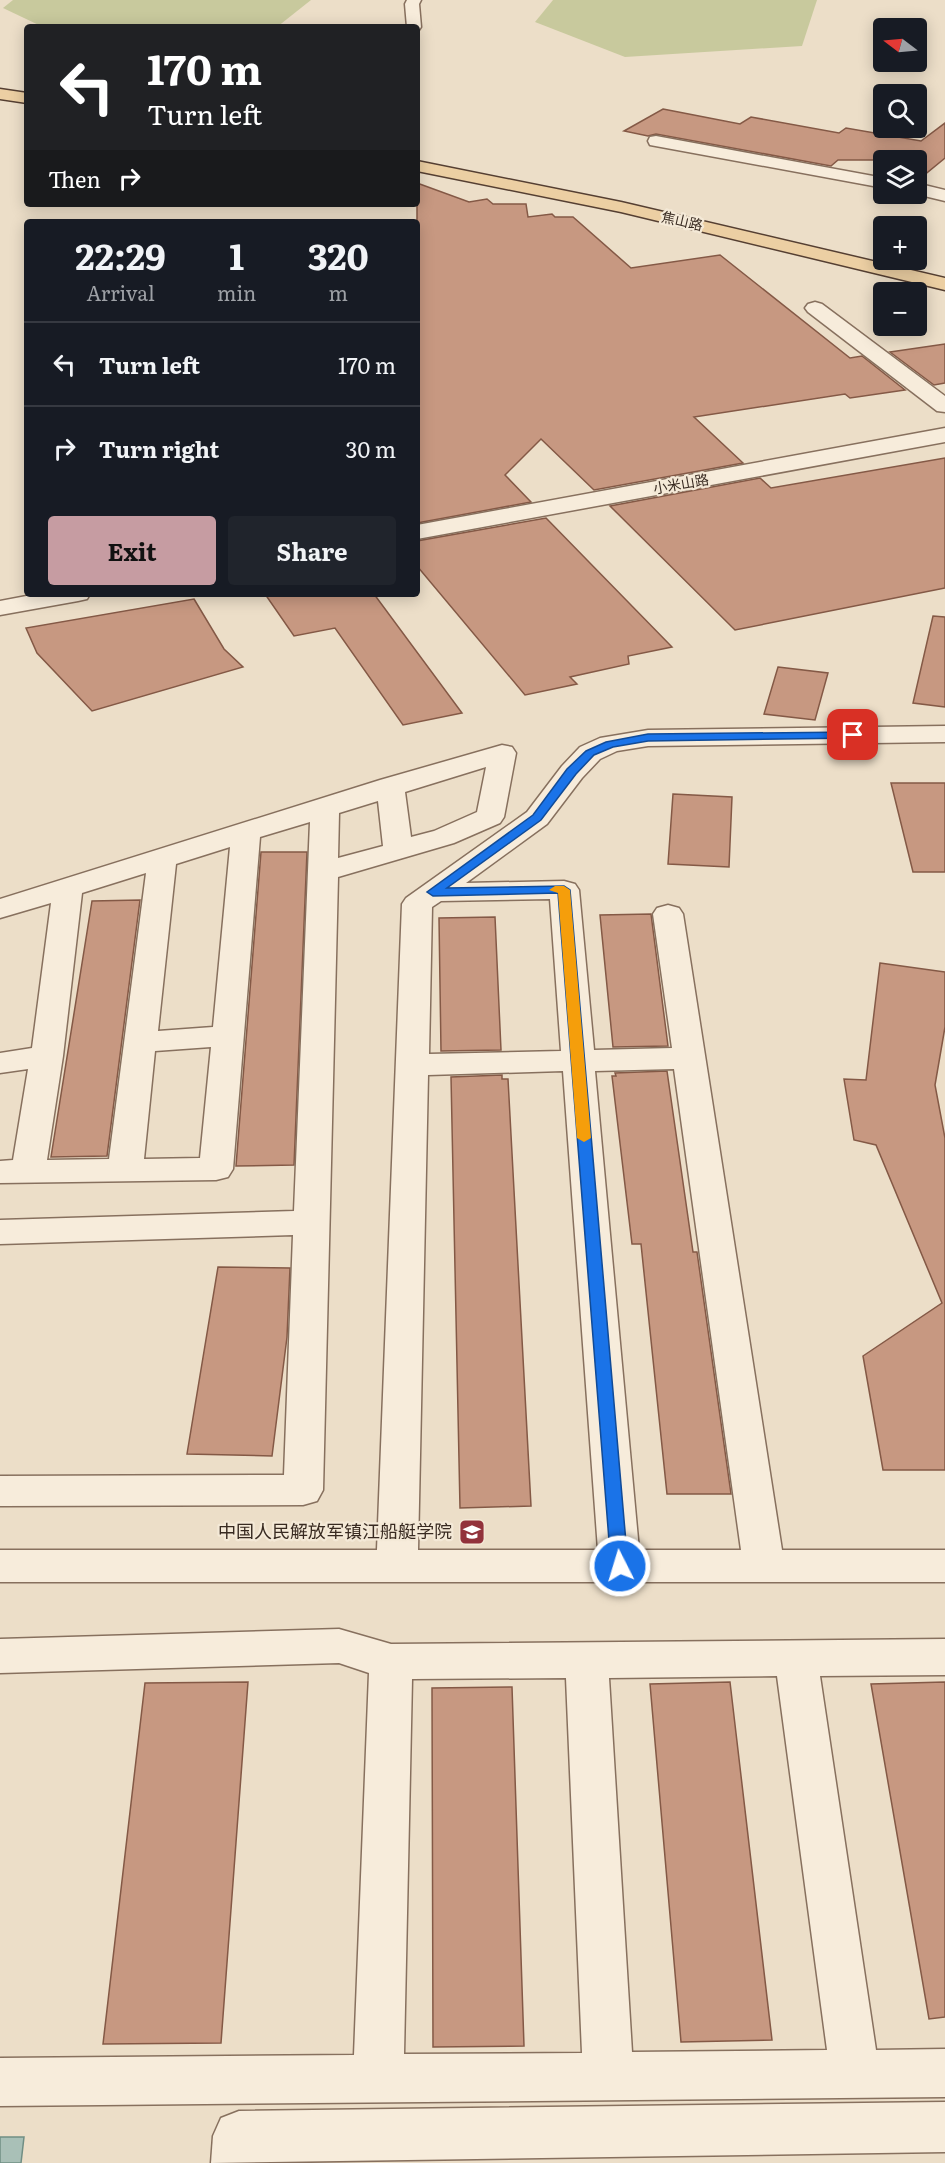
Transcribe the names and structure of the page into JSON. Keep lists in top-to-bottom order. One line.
{"streets":{"main road":["焦山路"],"street":["小米山路"]},"places":{"school or university":["中国人民解放军镇江船艇学院"]},"north":"left","page":{"map_buttons":["+","−"],"turn":["170 m","Turn left"],"then":"Then","eta":["22:29","Arrival","1","min","320","m"],"list":[{"name":"Turn left","value":"170 m"},{"name":"Turn right","value":"30 m"}],"buttons":["Exit","Share"]}}
